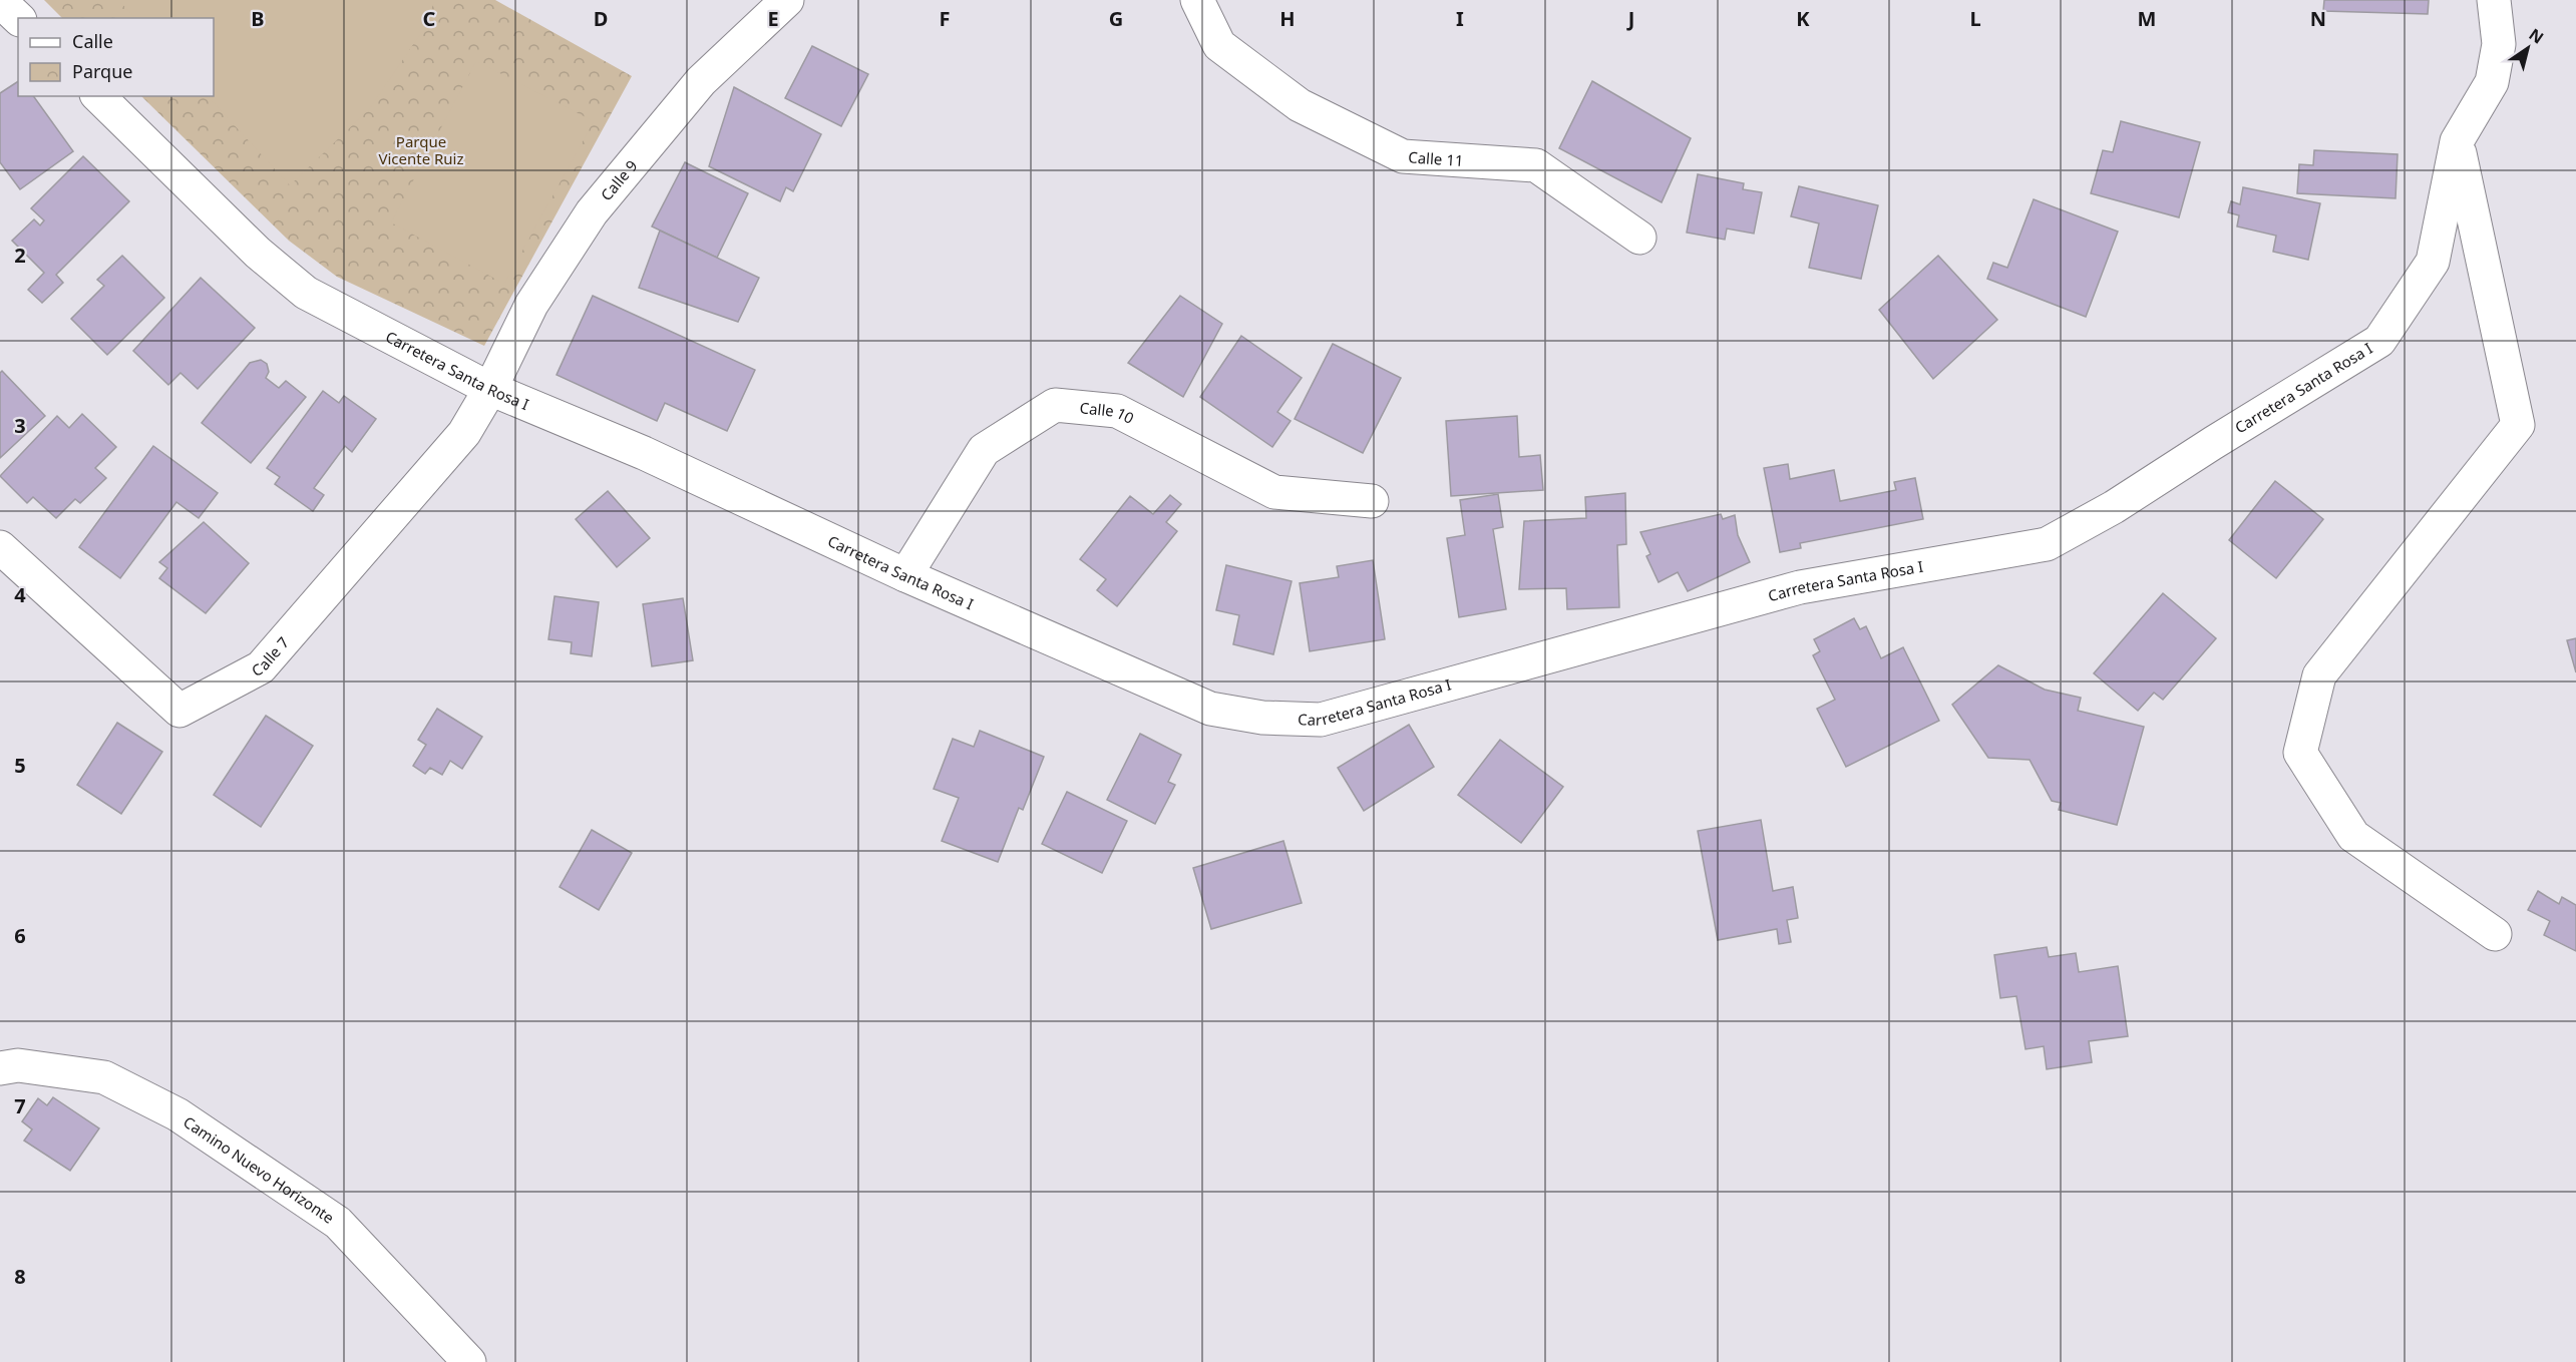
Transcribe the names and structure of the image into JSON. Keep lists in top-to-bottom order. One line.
{"streets":{"street":["Calle 11","Calle 9","Carretera Santa Rosa I","Calle 10","Calle 7","Camino Nuevo Horizonte"]},"crossings":[["Calle 9","Carretera Santa Rosa I"],["Calle 9","Calle 7"],["Carretera Santa Rosa I","Calle 10"],["Carretera Santa Rosa I","Calle 7"]],"parks":["Parque Vicente Ruiz"],"legend":["Calle","Parque"],"north":"top right","grid":{"columns":["B","C","D","E","F","G","H","I","J","K","L","M","N"],"rows":["2","3","4","5","6","7","8"]}}
